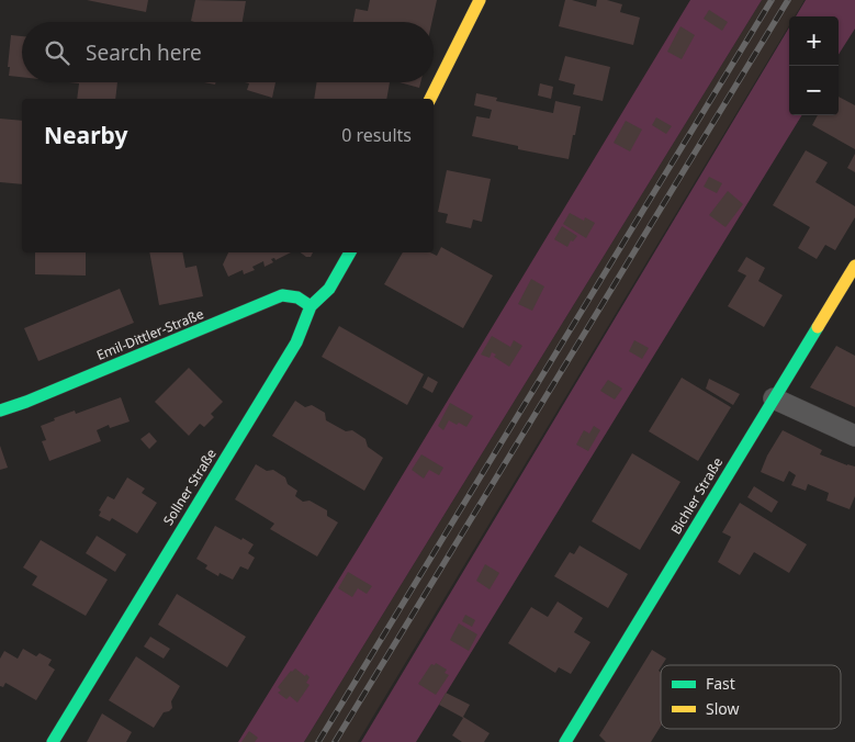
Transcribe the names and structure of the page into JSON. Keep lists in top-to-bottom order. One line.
{"streets":{"street":["Emil-Dittler-Straße","Sollner Straße","Bichler Straße"]},"crossings":[["Emil-Dittler-Straße","Sollner Straße"]],"legend":["Fast","Slow"],"page":{"map_buttons":["+","−"],"search":"Search here","heading":["Nearby","0 results"]}}
